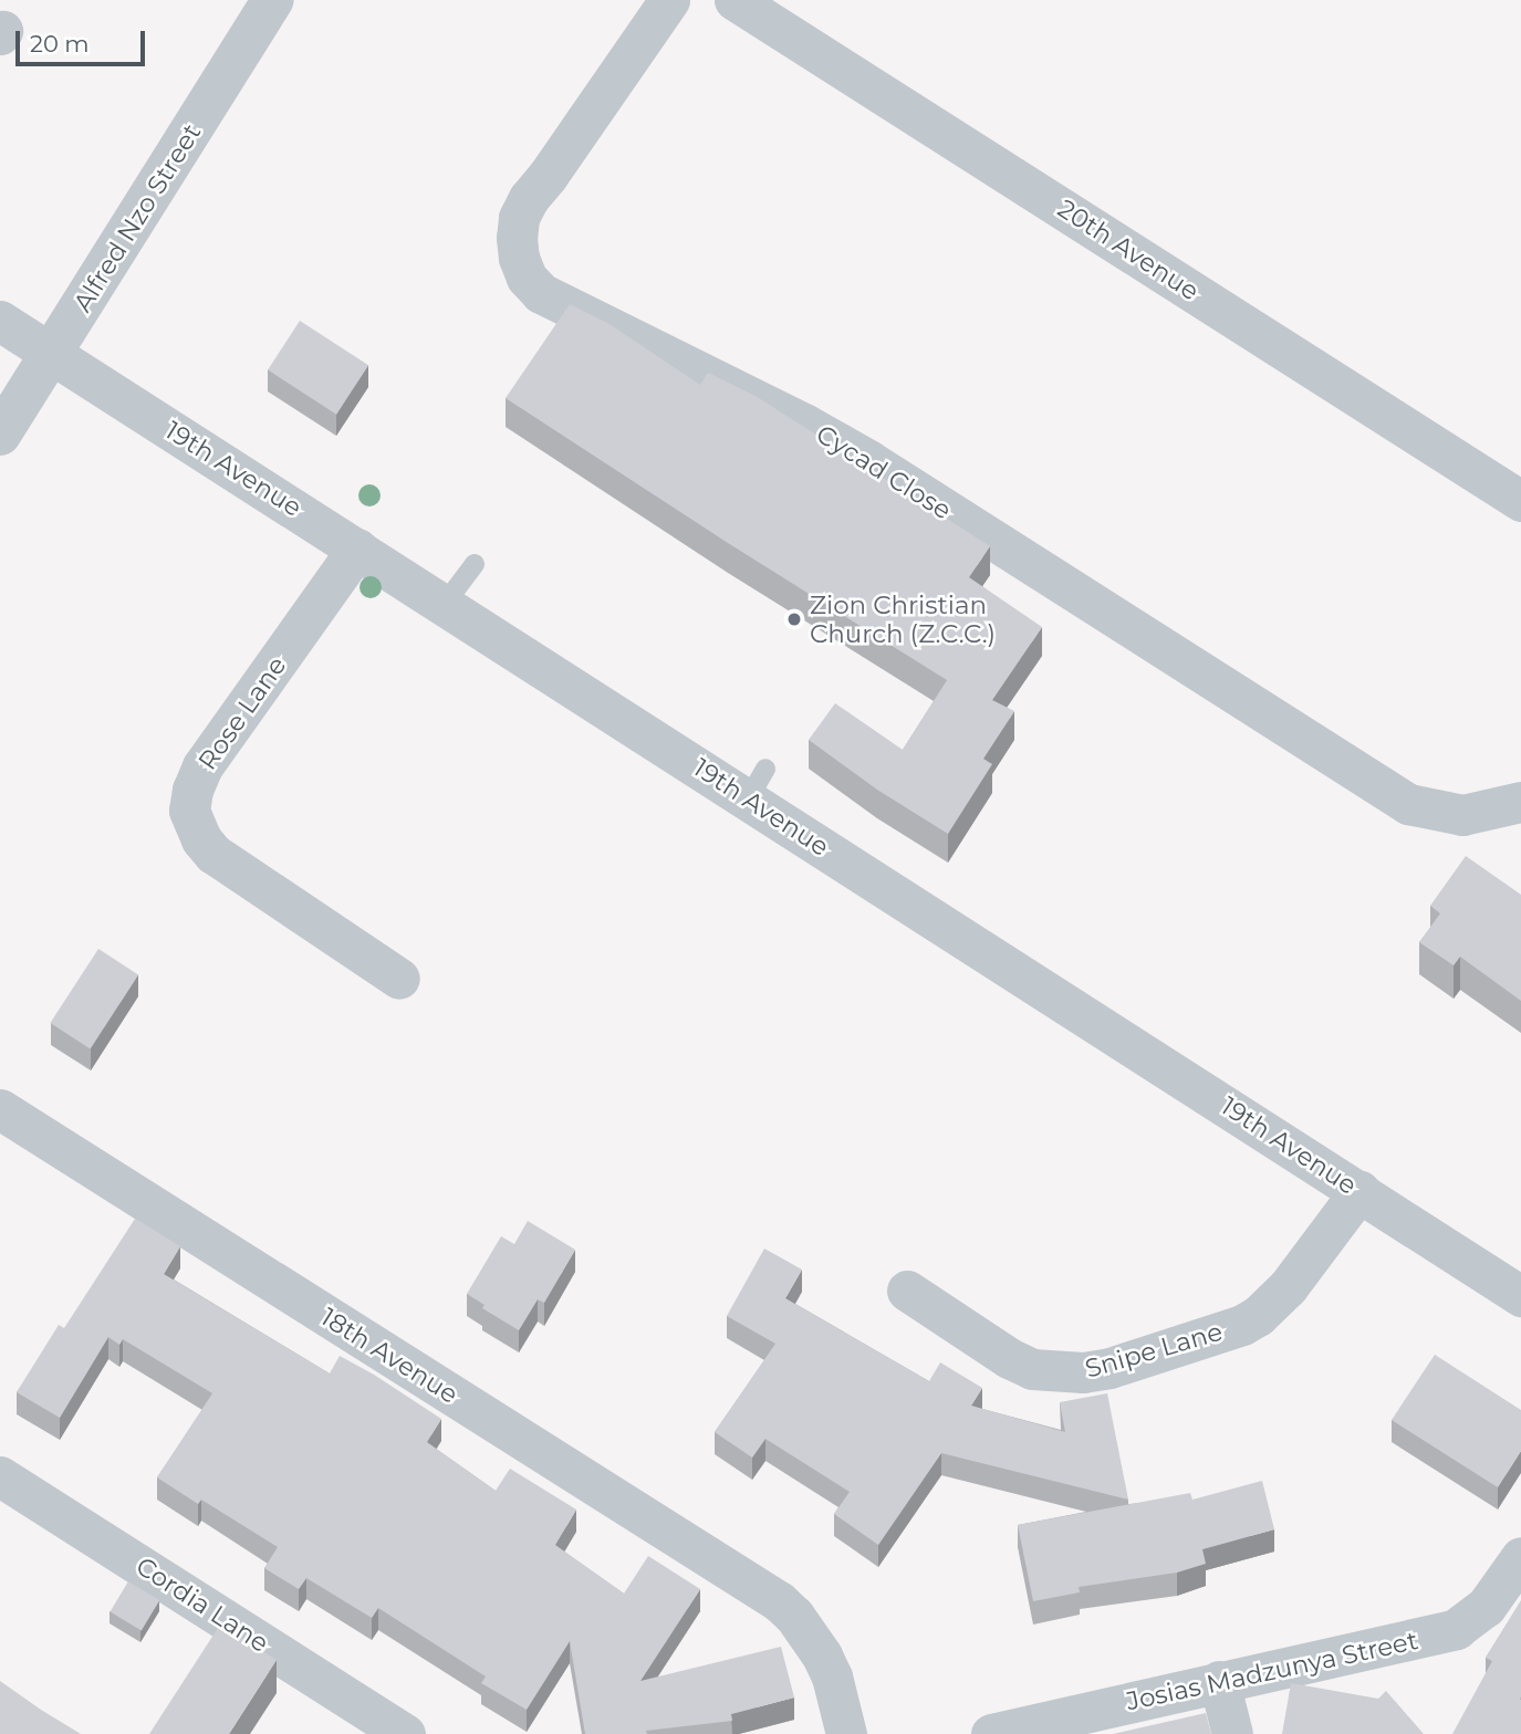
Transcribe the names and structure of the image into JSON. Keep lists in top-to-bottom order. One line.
{"streets":{"street":["Alfred Nzo Street","20th Avenue","19th Avenue","Cycad Close","Rose Lane","Snipe Lane","18th Avenue","Cordia Lane","Josias Madzunya Street"]},"crossings":[["Alfred Nzo Street","19th Avenue"],["19th Avenue","Rose Lane"],["19th Avenue","Snipe Lane"]],"places":["Zion Christian Church (Z.C.C.)"],"scale_bar":"20 m"}
